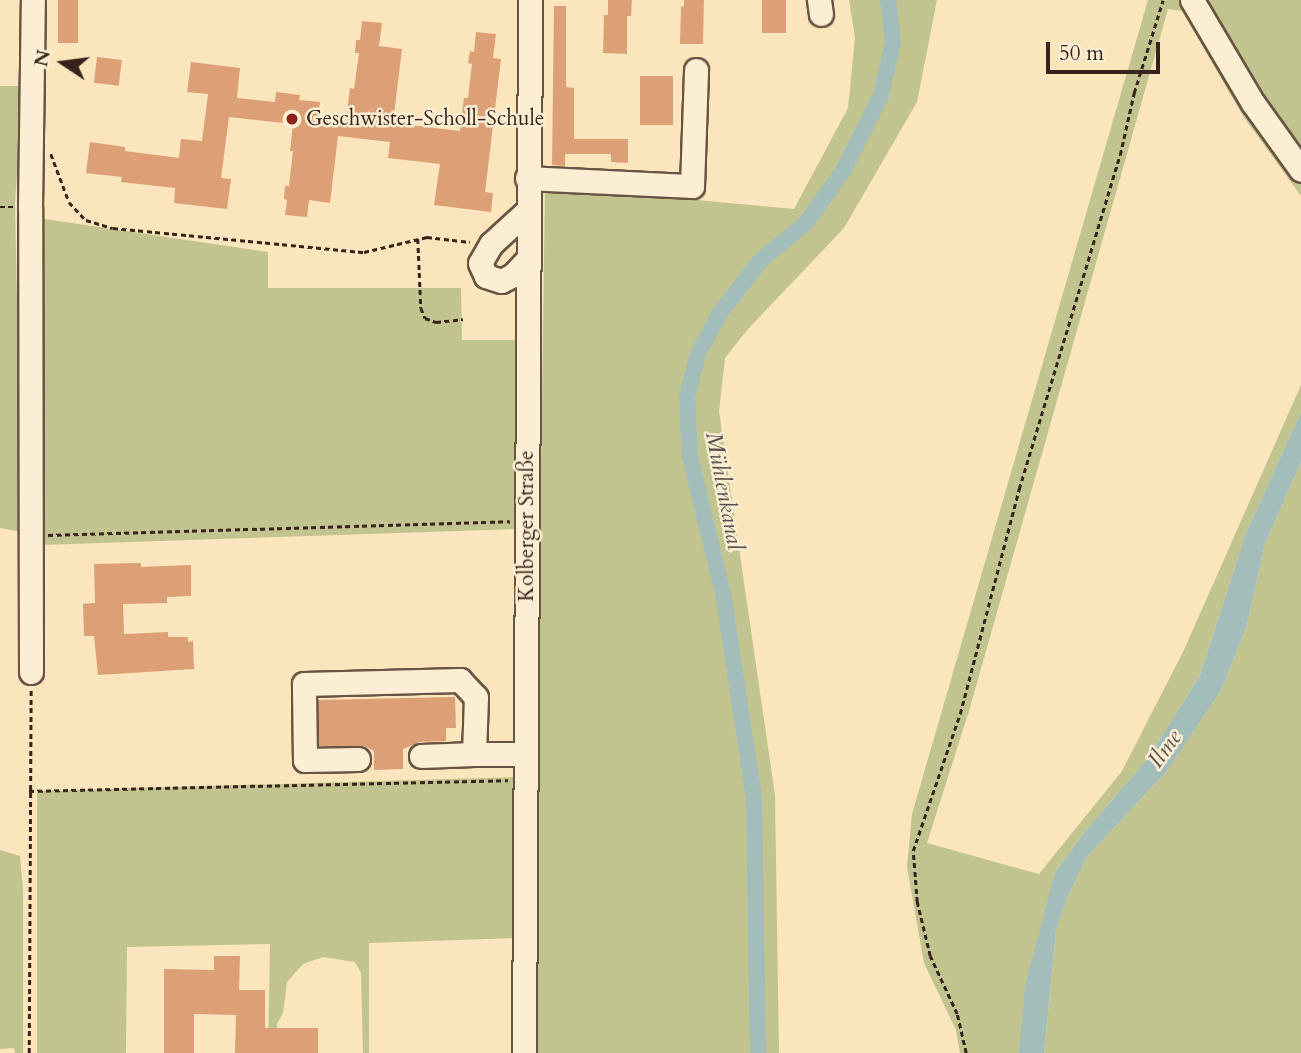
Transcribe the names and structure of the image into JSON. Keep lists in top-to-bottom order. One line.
{"streets":{"street":["Kolberger Straße"]},"water":["Mühlenkanal","Ilme"],"places":["Geschwister-Scholl-Schule"],"scale_bar":"50 m","north":"left"}
